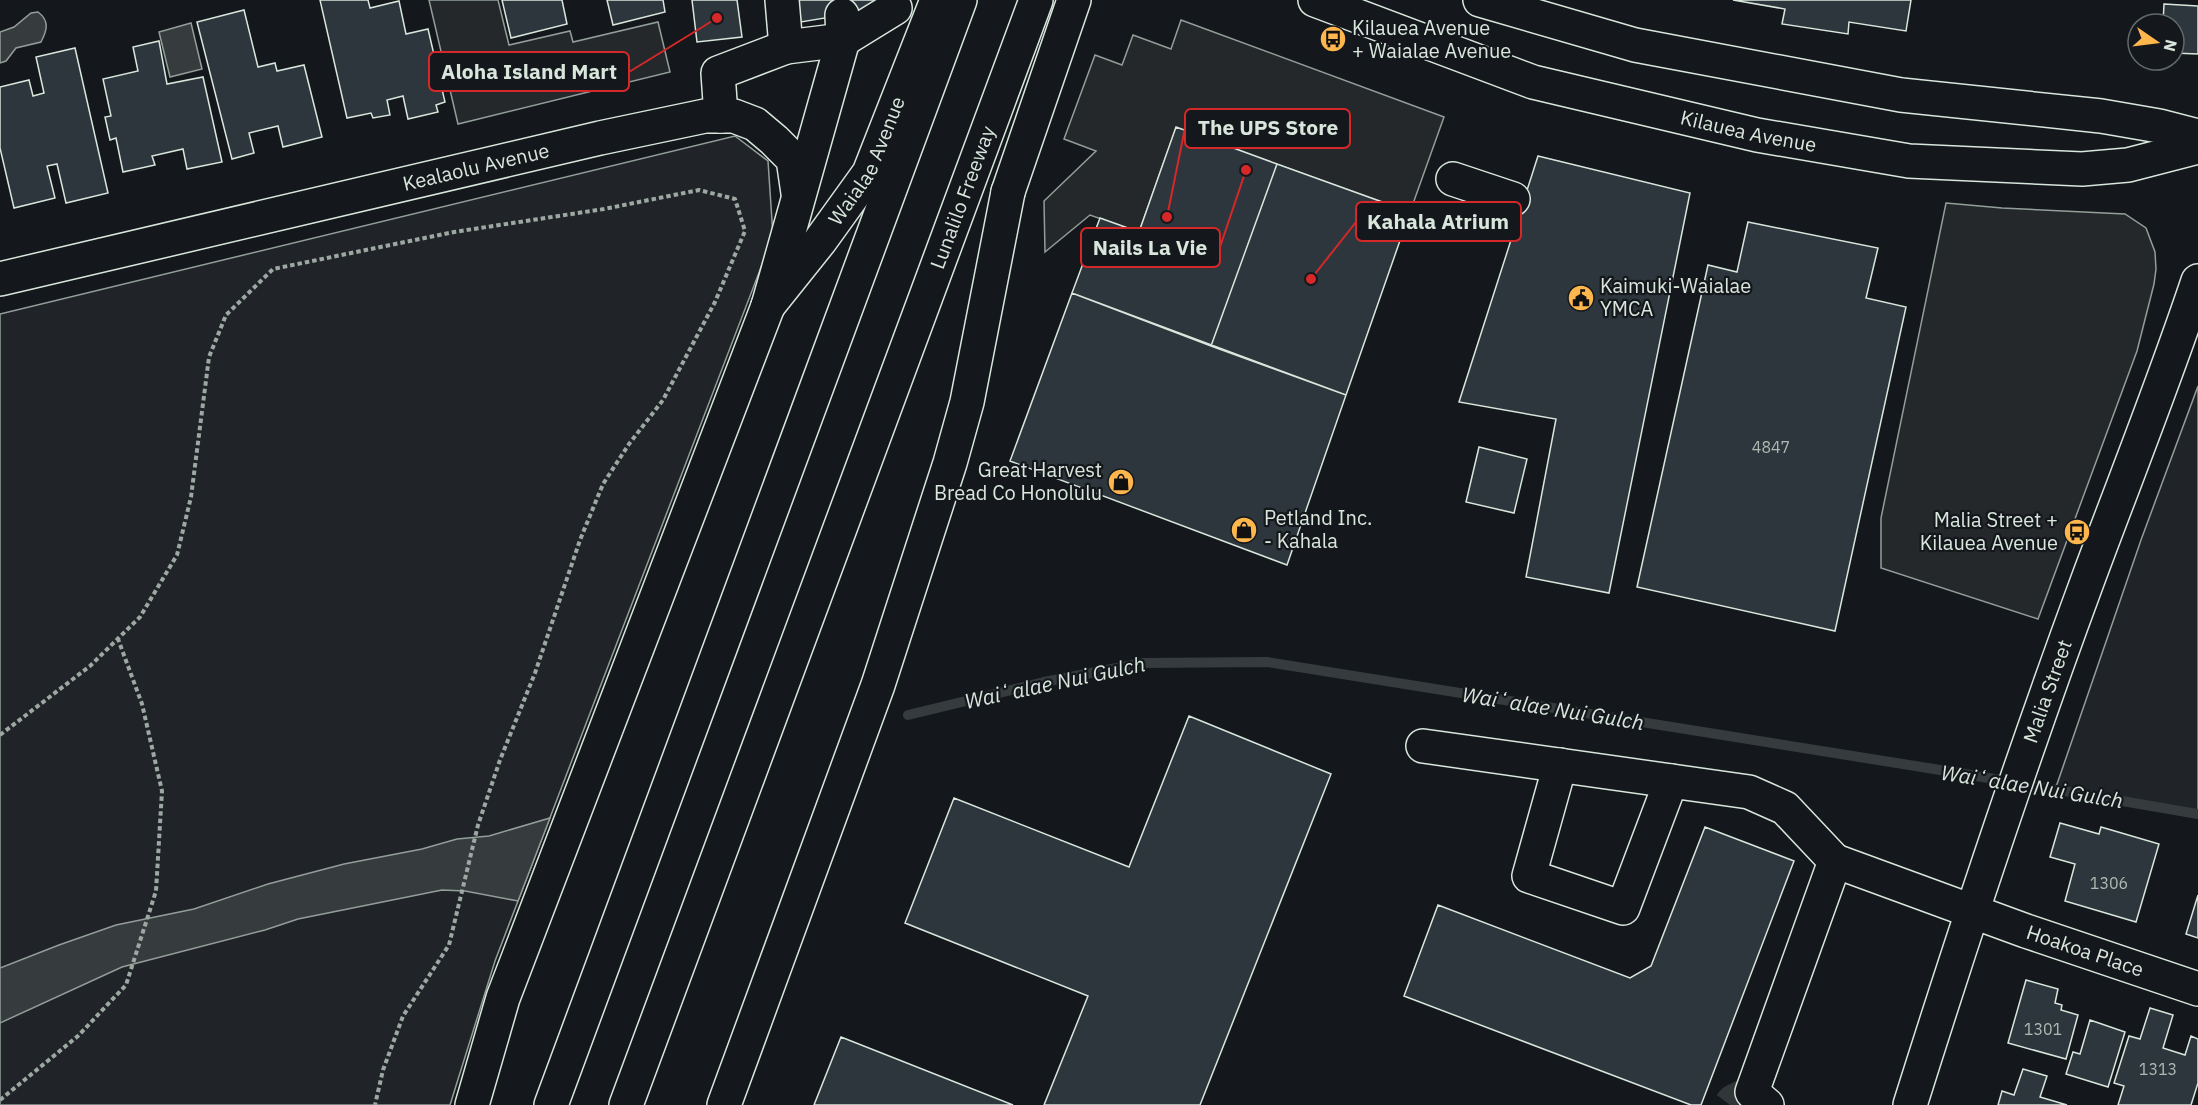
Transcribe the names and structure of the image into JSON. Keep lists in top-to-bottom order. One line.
{"streets":{"main road":["Kilauea Avenue","Waialae Avenue","Kealaolu Avenue","Lunalilo Freeway","Malia Street","Hoakoa Place"]},"crossings":[["Waialae Avenue","Kealaolu Avenue"],["Malia Street","Hoakoa Place"]],"water":["Waiʻalae Nui Gulch"],"places":{"other":["Aloha Island Mart","Nails La Vie","The UPS Store","Kahala Atrium"],"bus stop":["Kilauea Avenue + Waialae Avenue","Malia Street + Kilauea Avenue"],"public building":["Kaimuki-Waialae YMCA"],"shop":["Great Harvest Bread Co Honolulu","Petland Inc. - Kahala"]},"house_numbers":["4847","1306","1301","1313"],"north":"right"}
